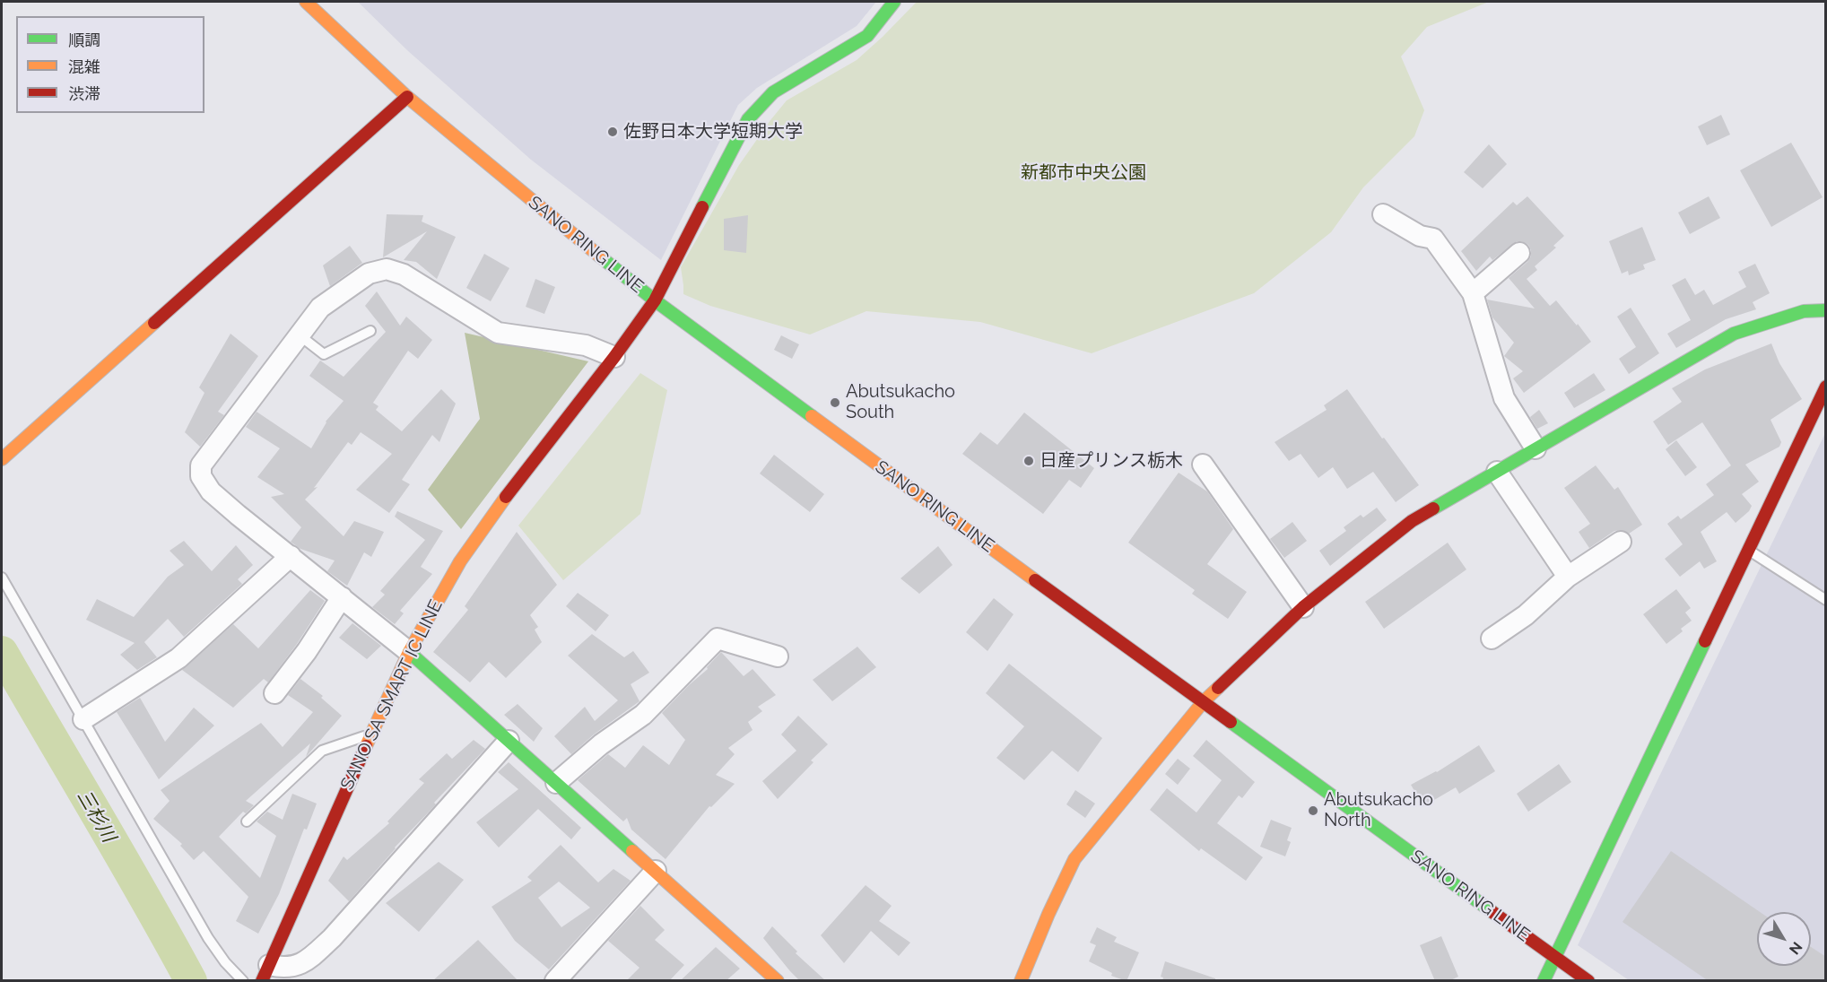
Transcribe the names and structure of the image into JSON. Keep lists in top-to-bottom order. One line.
{"streets":{"street":["SANO RING LINE","SANO SA SMART IC LINE"]},"crossings":[["SANO RING LINE","SANO SA SMART IC LINE"]],"water":["三杉川"],"parks":["新都市中央公園"],"places":["佐野日本大学短期大学","Abutsukacho South","日産プリンス栃木","Abutsukacho North"],"legend":["順調","混雑","渋滞"],"north":"bottom right"}
